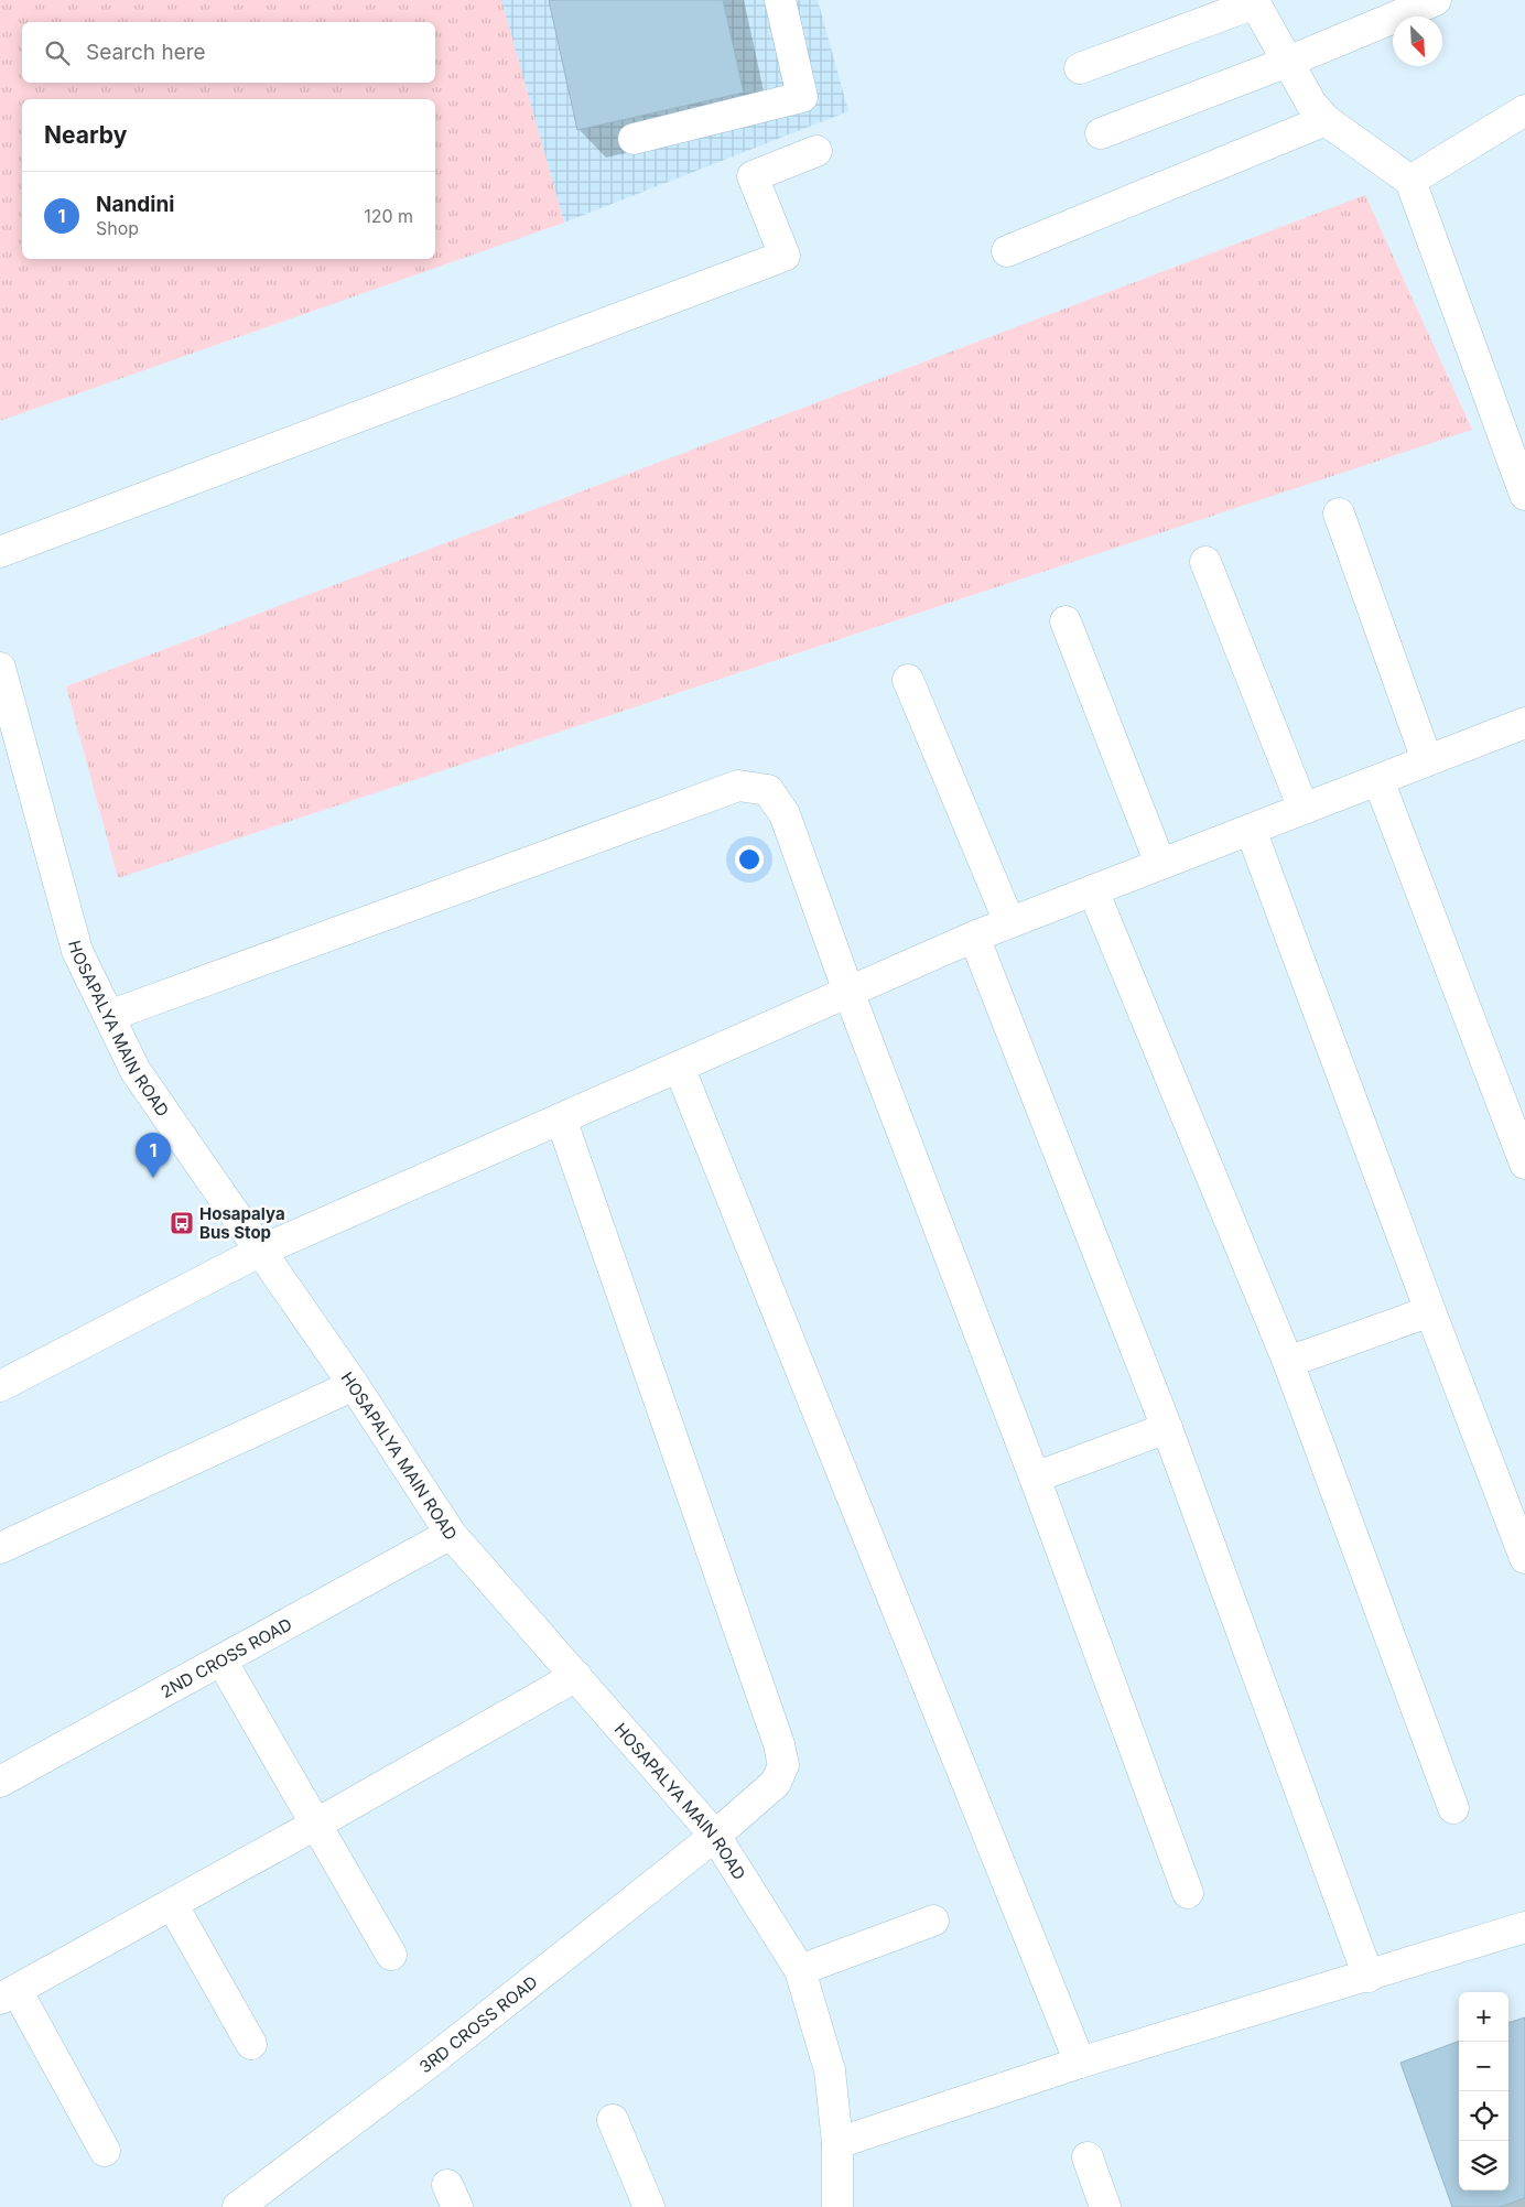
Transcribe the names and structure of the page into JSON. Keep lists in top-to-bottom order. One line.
{"streets":{"street":["HOSAPALYA MAIN ROAD","2ND CROSS ROAD","3RD CROSS ROAD"]},"crossings":[["HOSAPALYA MAIN ROAD","2ND CROSS ROAD"],["HOSAPALYA MAIN ROAD","3RD CROSS ROAD"]],"places":{"bus stop":["Hosapalya Bus Stop"]},"north":"bottom right","page":{"search":"Search here","heading":"Nearby","list":[{"mark":"1","name":"Nandini","note":"Shop","value":"120 m"}],"pins":"1","map_buttons":["+","−"]}}
